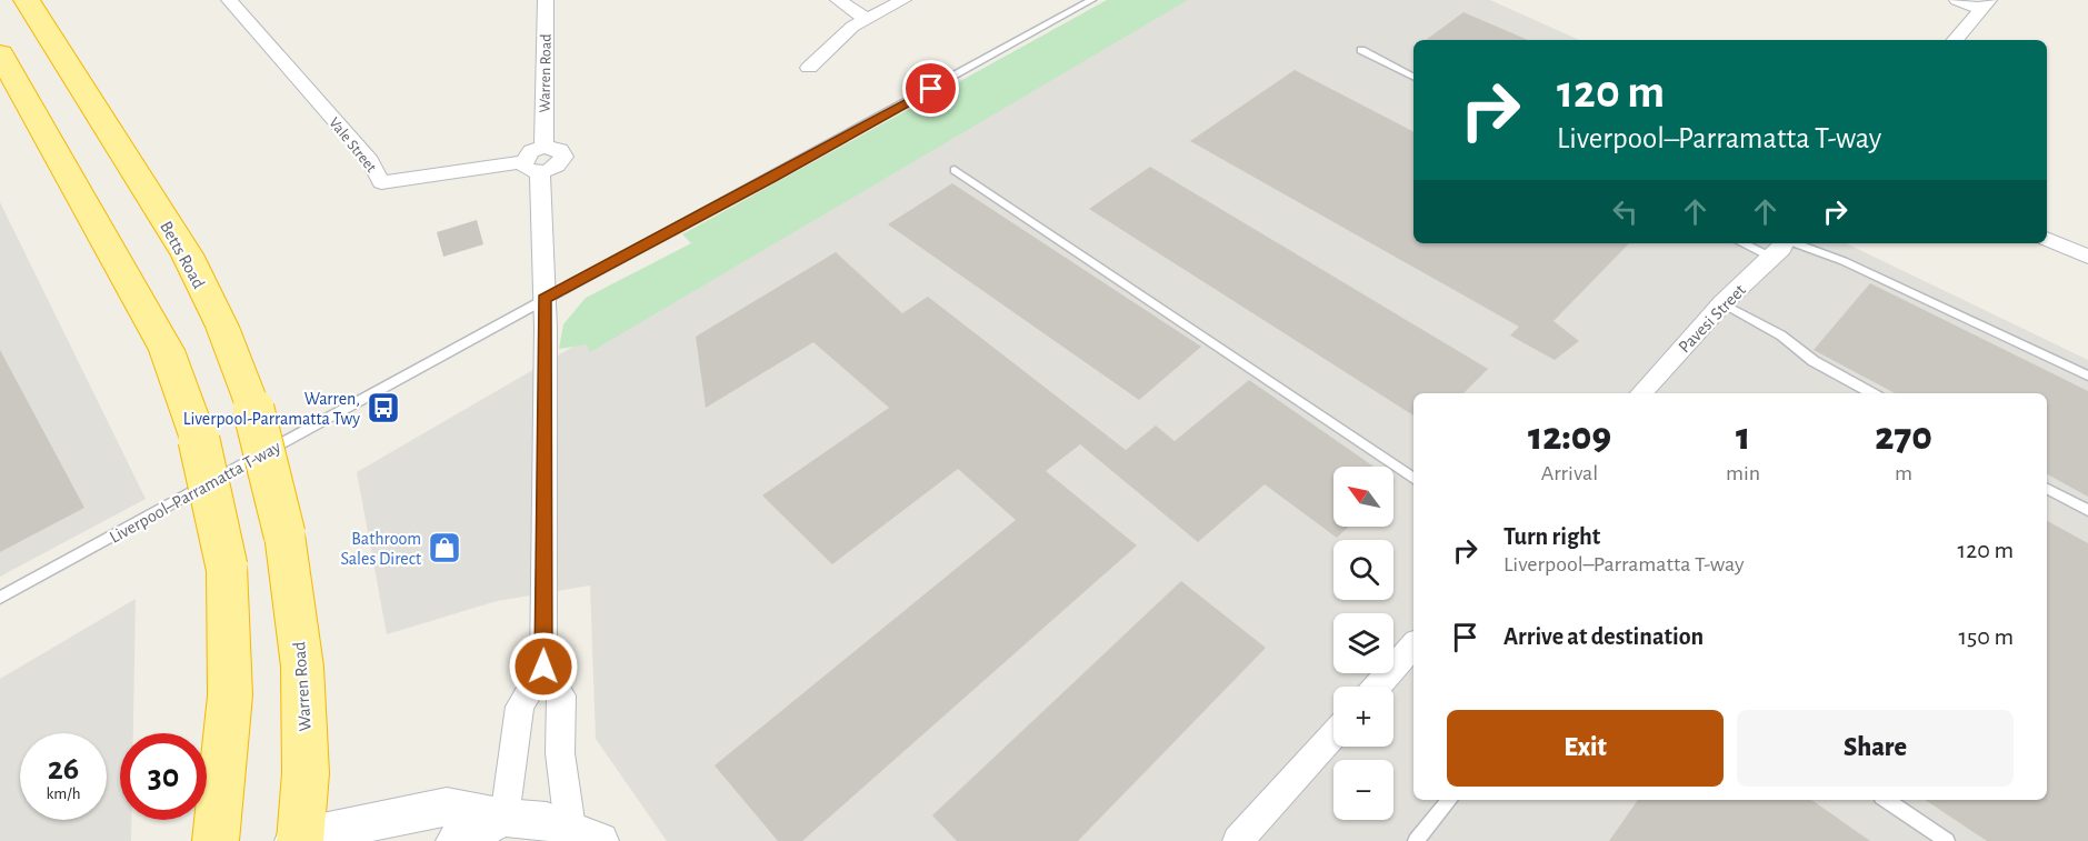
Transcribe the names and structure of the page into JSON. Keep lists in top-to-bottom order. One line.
{"streets":{"highway":["Warren Road","Betts Road"],"street":["Vale Street","Pavesi Street"],"lane":["Liverpool–Parramatta T-way"]},"crossings":[["Warren Road","Vale Street"],["Warren Road","Betts Road"]],"places":{"bus stop":["Warren, Liverpool-Parramatta Twy"],"shop":["Bathroom Sales Direct"]},"north":"top left","page":{"turn":["120 m","Liverpool–Parramatta T-way"],"eta":["12:09","Arrival","1","min","270","m"],"map_buttons":["+","−"],"list":[{"name":"Turn right","note":"Liverpool–Parramatta T-way","value":"120 m"},{"name":"Arrive at destination","value":"150 m"}],"buttons":["Exit","Share"],"speed":"26 km/h","limit":"30"}}
